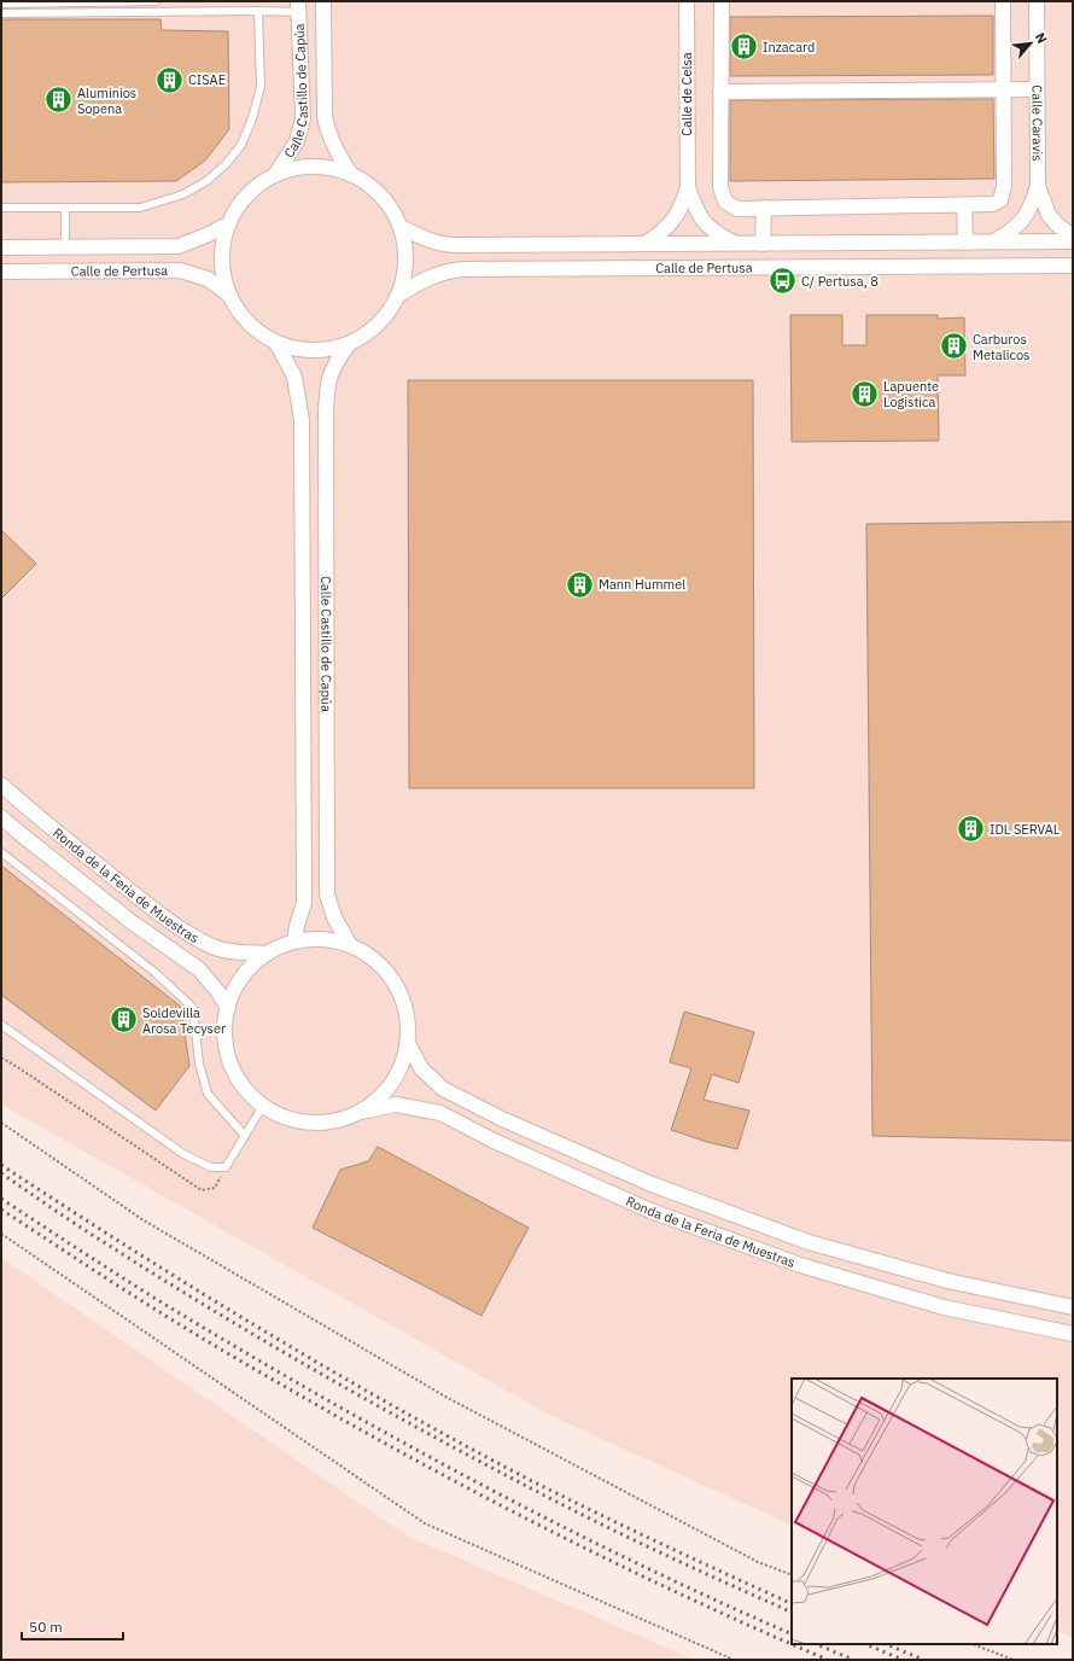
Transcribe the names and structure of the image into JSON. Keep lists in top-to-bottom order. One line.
{"streets":{"street":["Calle Castillo de Capúa","Calle de Celsa","Calle Caravis","Calle de Pertusa","Ronda de la Feria de Muestras"]},"crossings":[["Calle Castillo de Capúa","Ronda de la Feria de Muestras"],["Calle de Celsa","Calle de Pertusa"],["Calle Caravis","Calle de Pertusa"]],"places":{"building":["Inzacard","CISAE","Aluminios Sopena","Carburos Metalicos","Lapuente Logistica","Mann Hummel","IDL SERVAL","Soldevilla Arosa Tecyser"],"bus stop":["C/ Pertusa, 8"]},"scale_bar":"50 m","north":"top right"}
